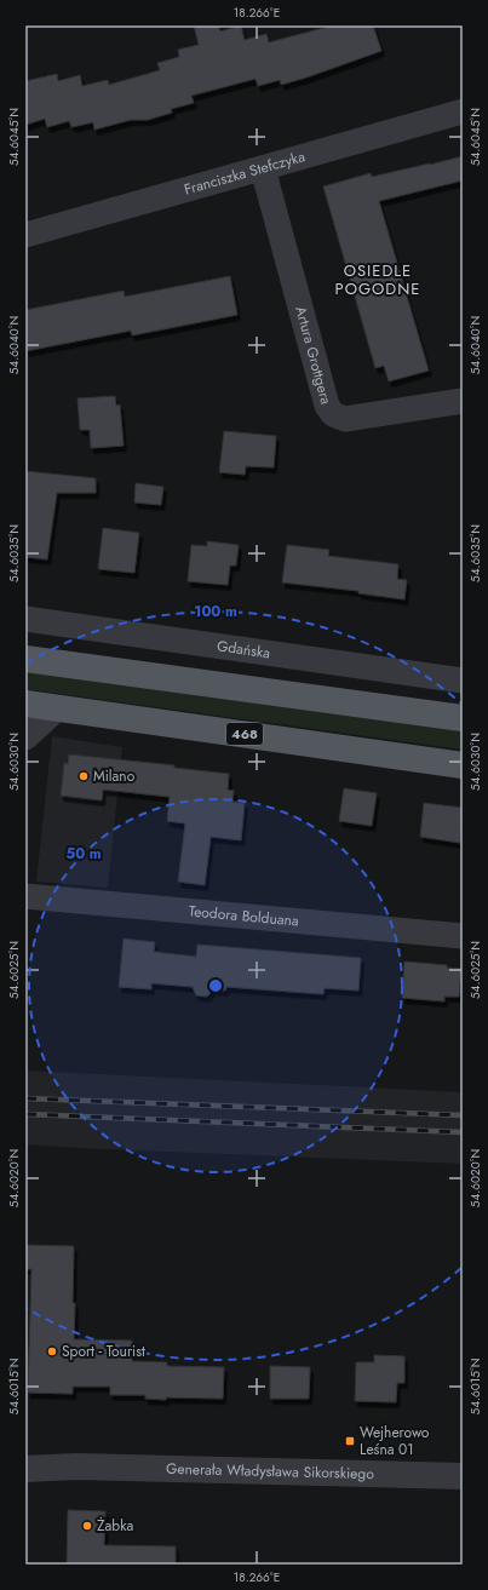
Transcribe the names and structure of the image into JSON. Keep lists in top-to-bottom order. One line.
{"streets":{"main road":["468"],"street":["Franciszka Stefczyka","Artura Grottgera","Gdańska","Teodora Bolduana","Generała Władysława Sikorskiego"]},"crossings":[["Franciszka Stefczyka","Artura Grottgera"]],"districts":["OSIEDLE POGODNE"],"places":{"other":["Milano","Sport - Tourist","Żabka"],"transit":["Wejherowo Leśna 01"]},"coordinates":["18.266°E","54.6045°N","54.6040°N","54.6035°N","54.6030°N","54.6025°N","54.6020°N","54.6015°N"],"rings":["100 m","50 m"]}
